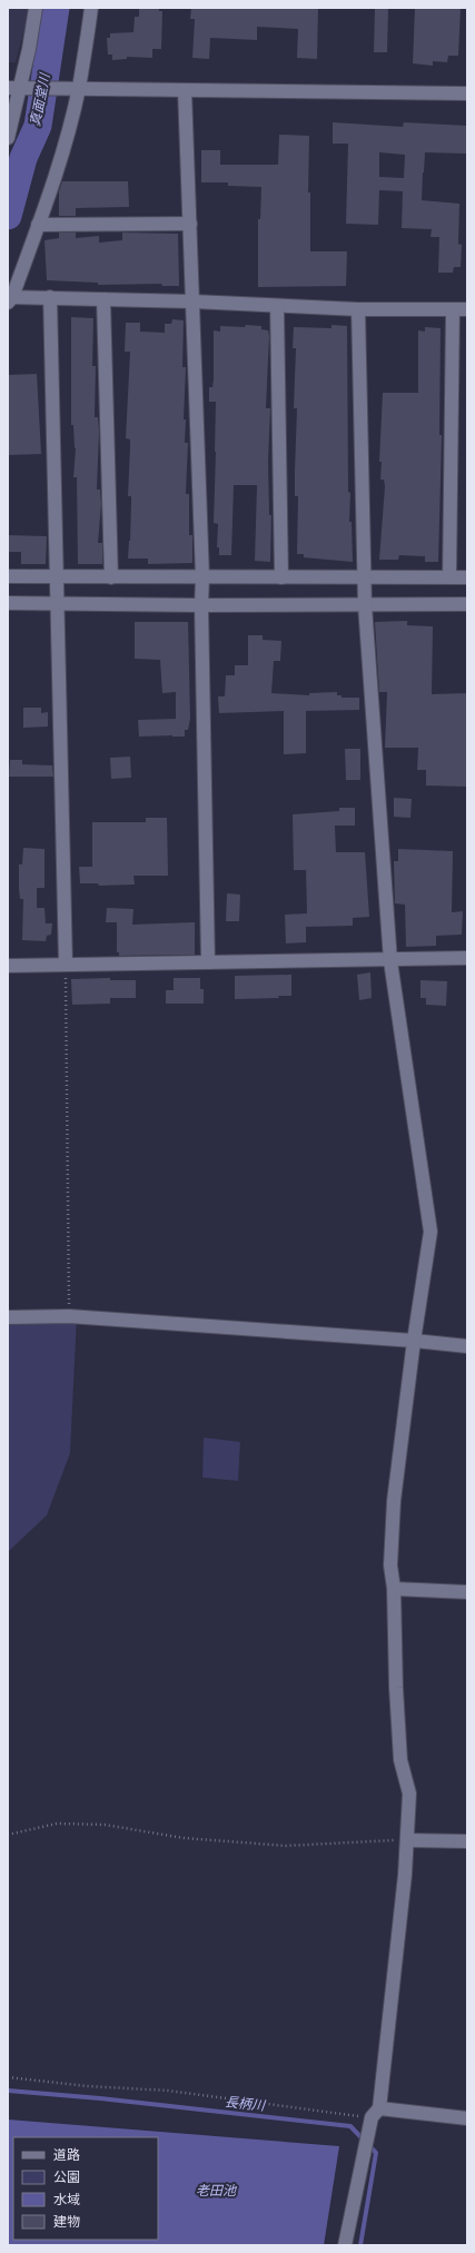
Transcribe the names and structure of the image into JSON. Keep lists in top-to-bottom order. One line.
{"water":["真面堂川","長柄川","老田池"],"legend":["道路","公園","水域","建物"]}
